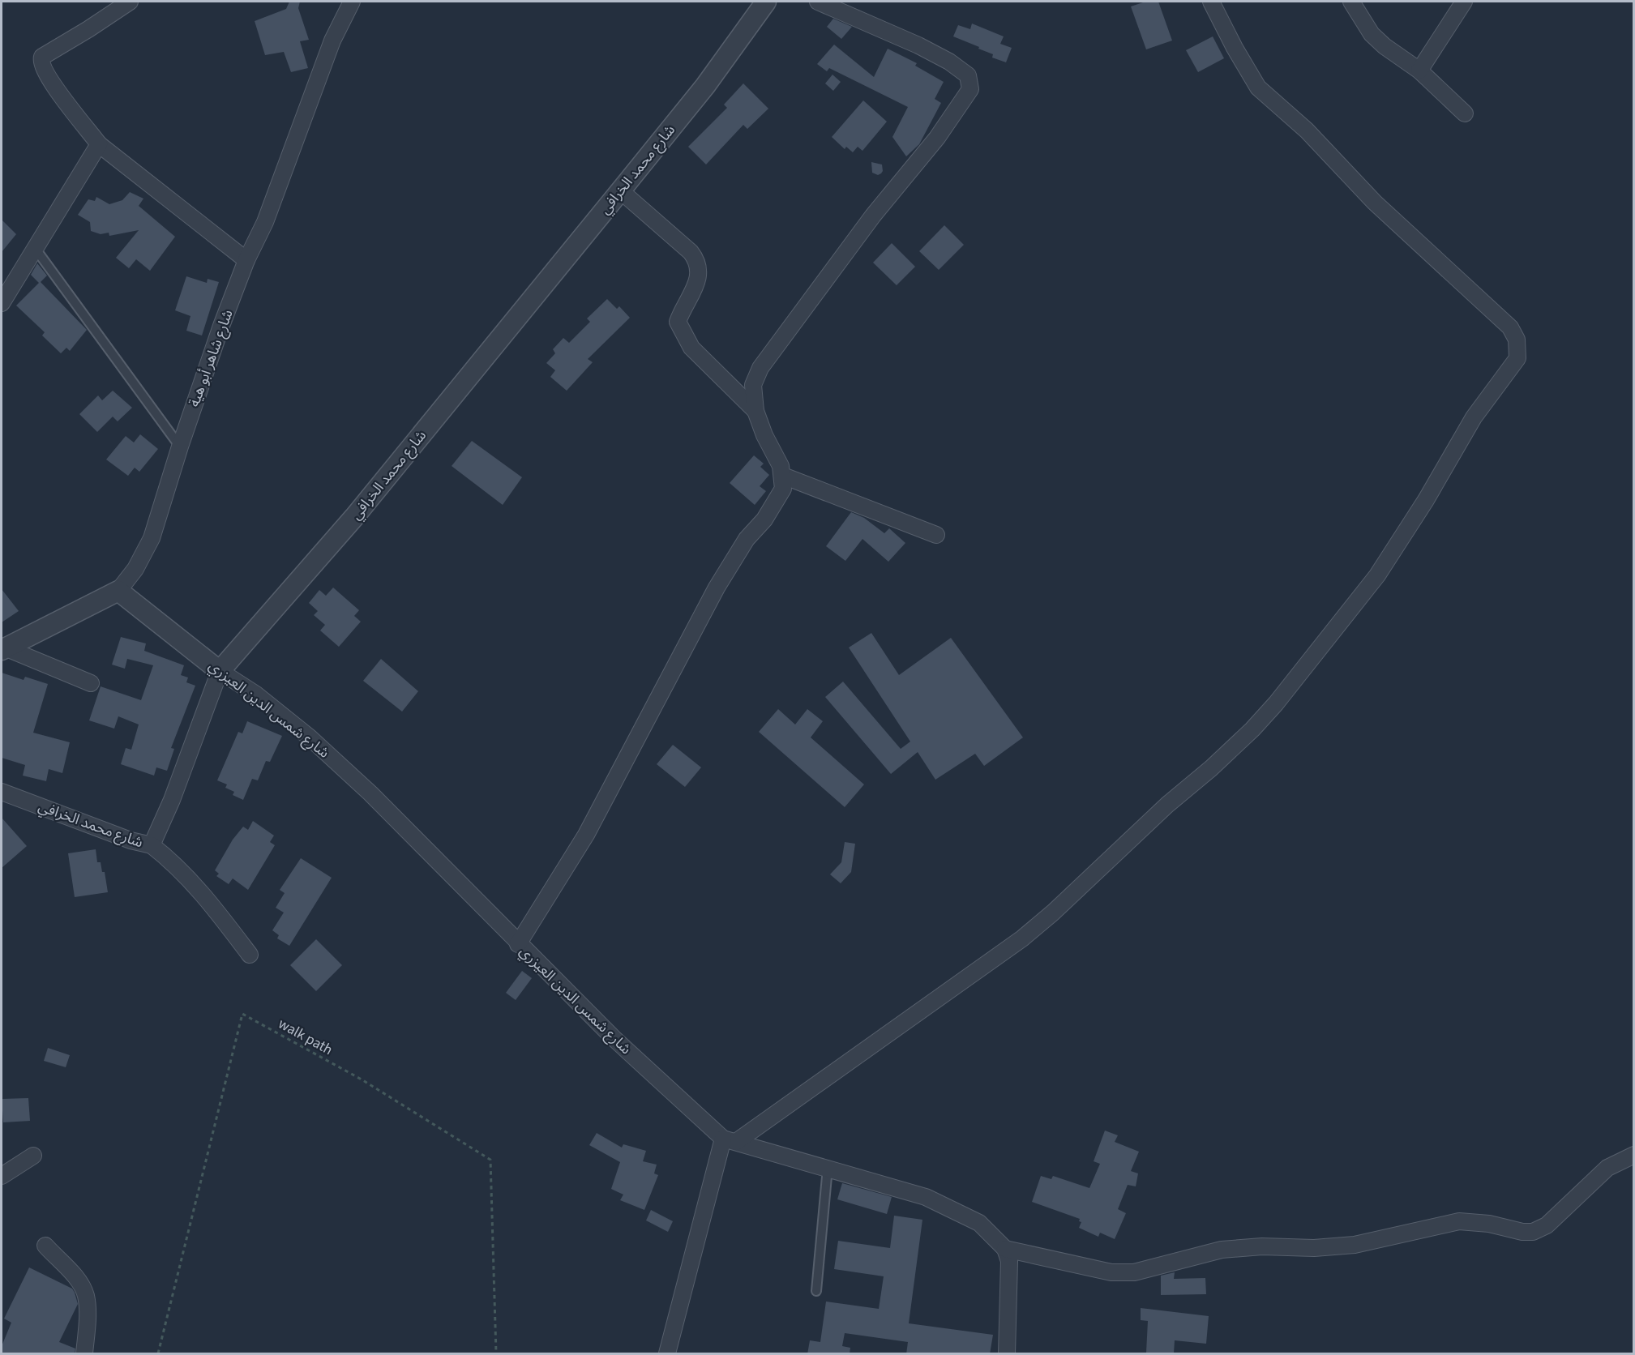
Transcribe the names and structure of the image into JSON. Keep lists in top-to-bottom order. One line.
{"streets":{"street":["شارع محمد الخرافي","شارع شاهر أبو هية","شارع شمس الدين العيزري"],"path":["walk path"]},"crossings":[["شارع محمد الخرافي","شارع شمس الدين العيزري"],["شارع شاهر أبو هية","شارع شمس الدين العيزري"]]}
